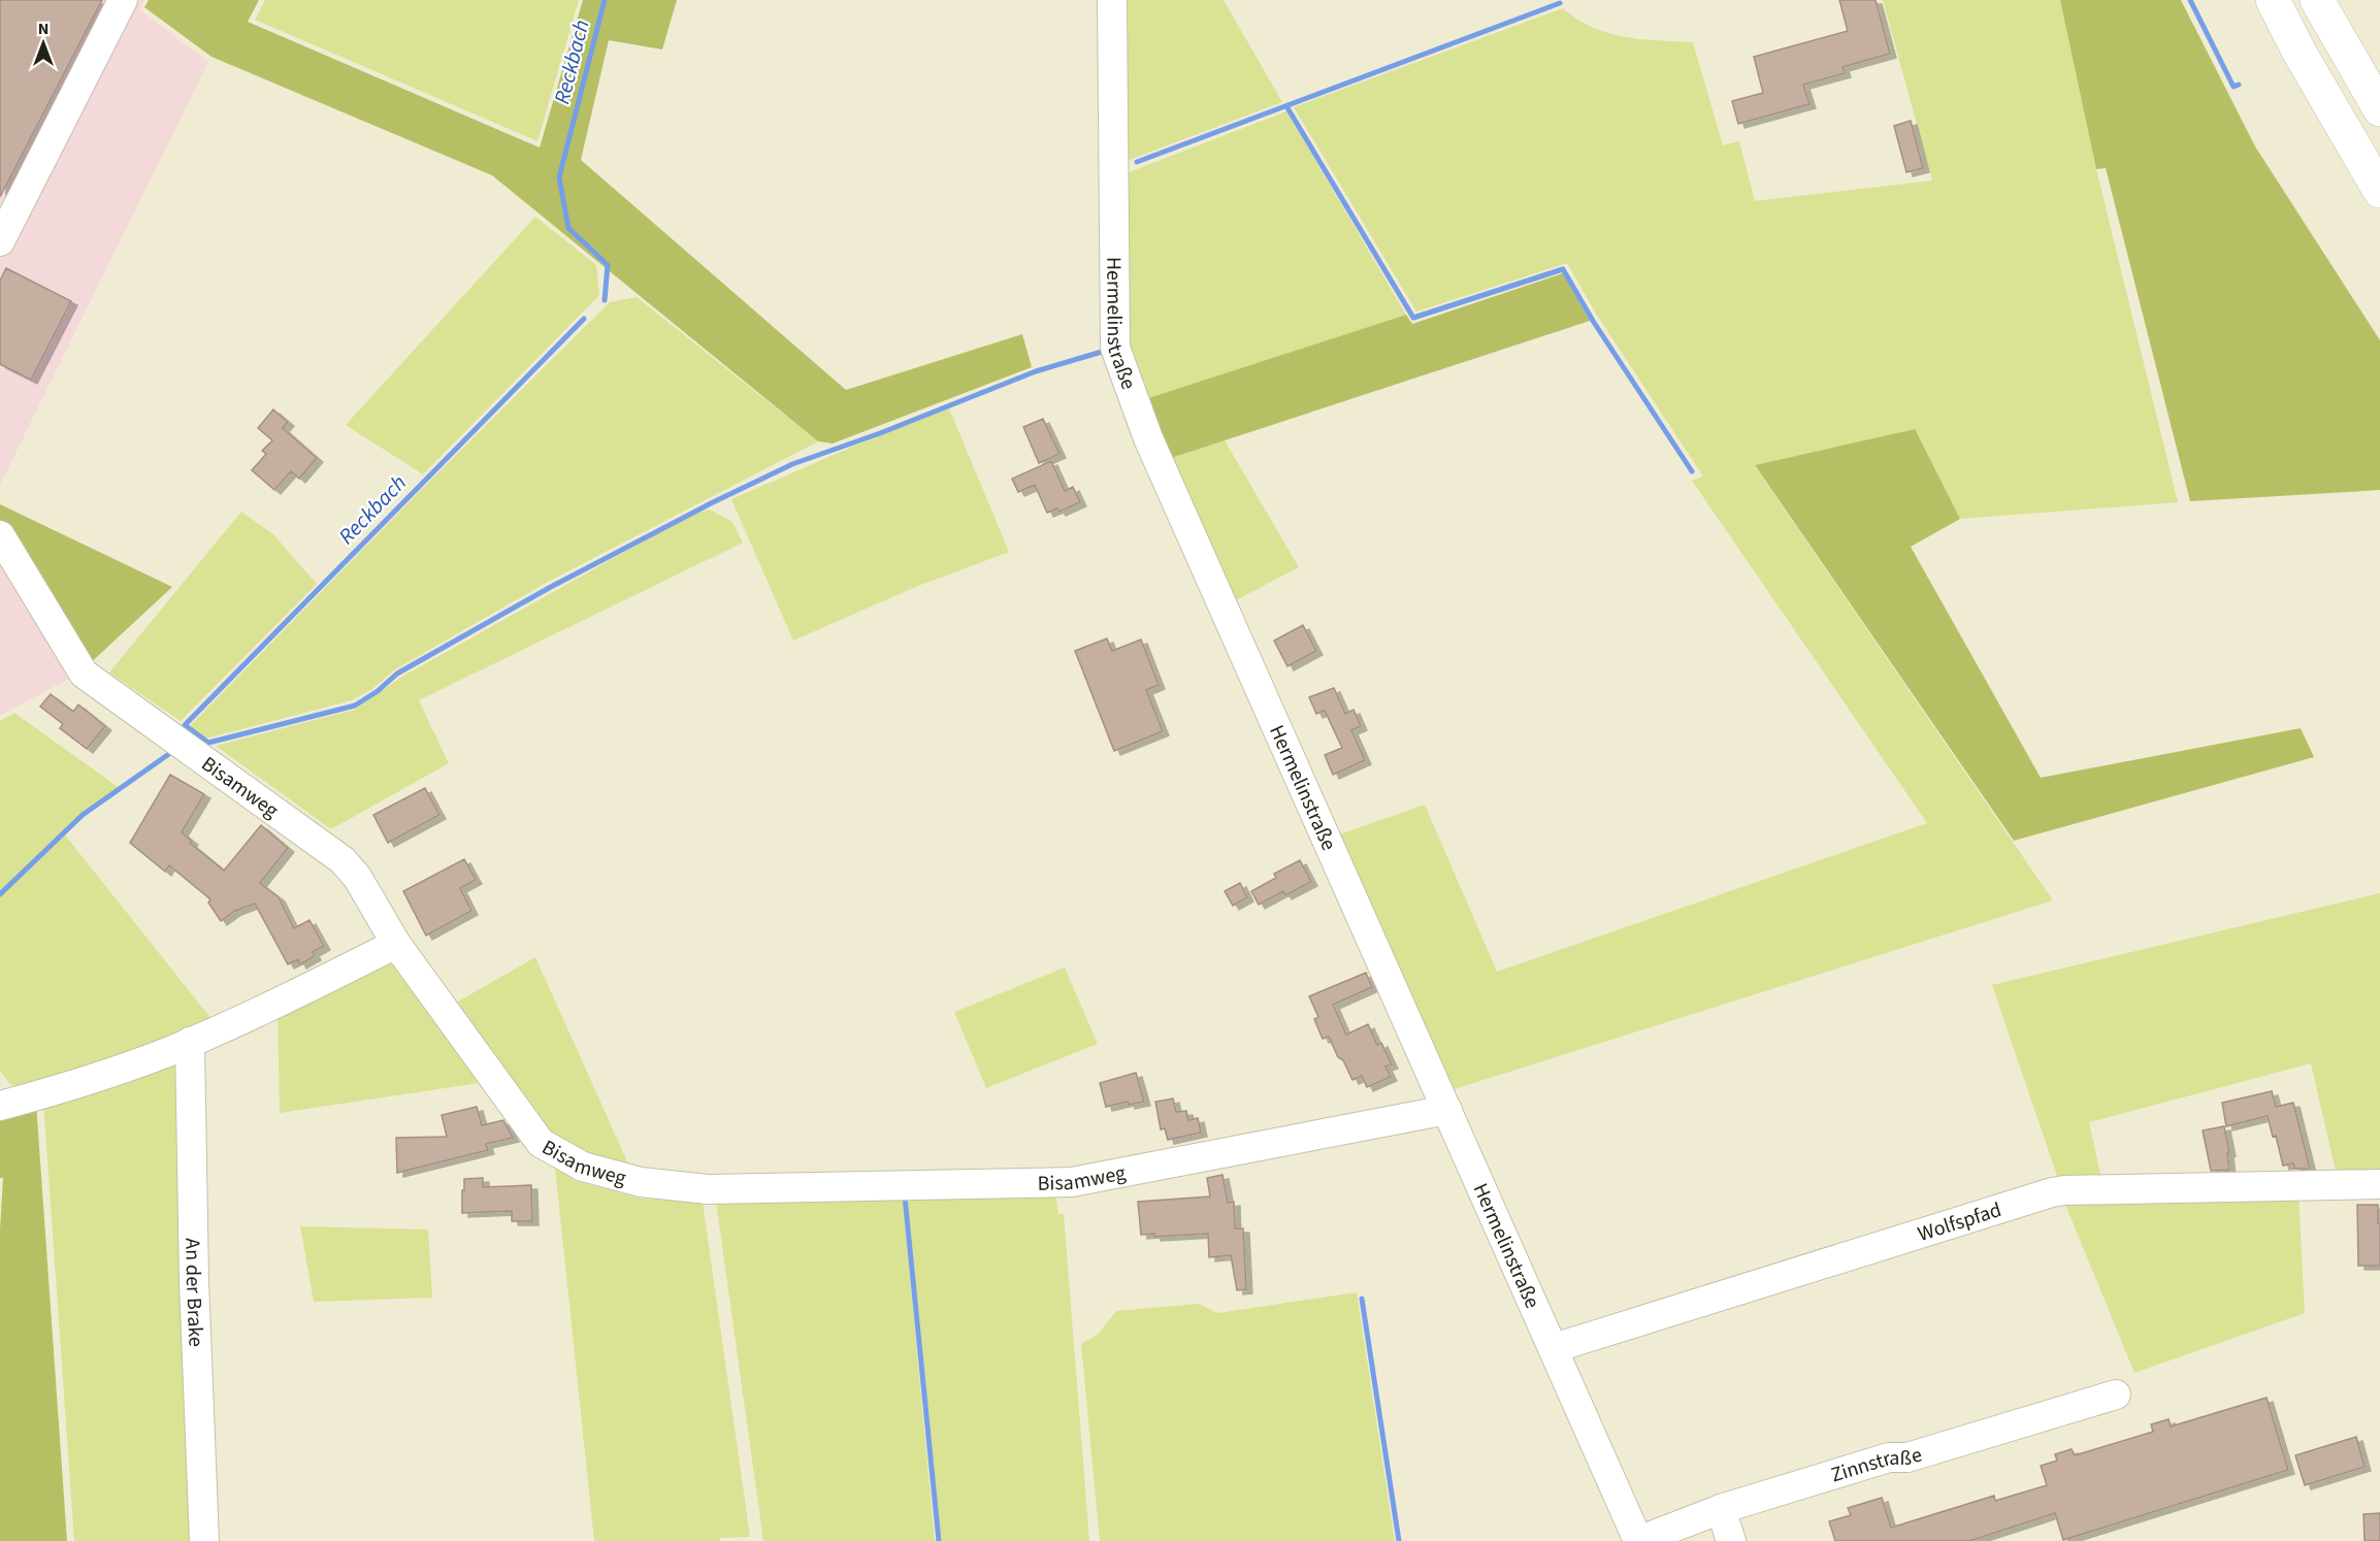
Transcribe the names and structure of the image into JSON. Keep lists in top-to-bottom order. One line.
{"streets":{"street":["Hermelinstraße","Bisamweg","Wolfspfad","An der Brake","Zinnstraße"]},"crossings":[["Hermelinstraße","Bisamweg"],["Hermelinstraße","Wolfspfad"],["Hermelinstraße","Zinnstraße"]],"water":["Reckbach"],"north":"top"}
